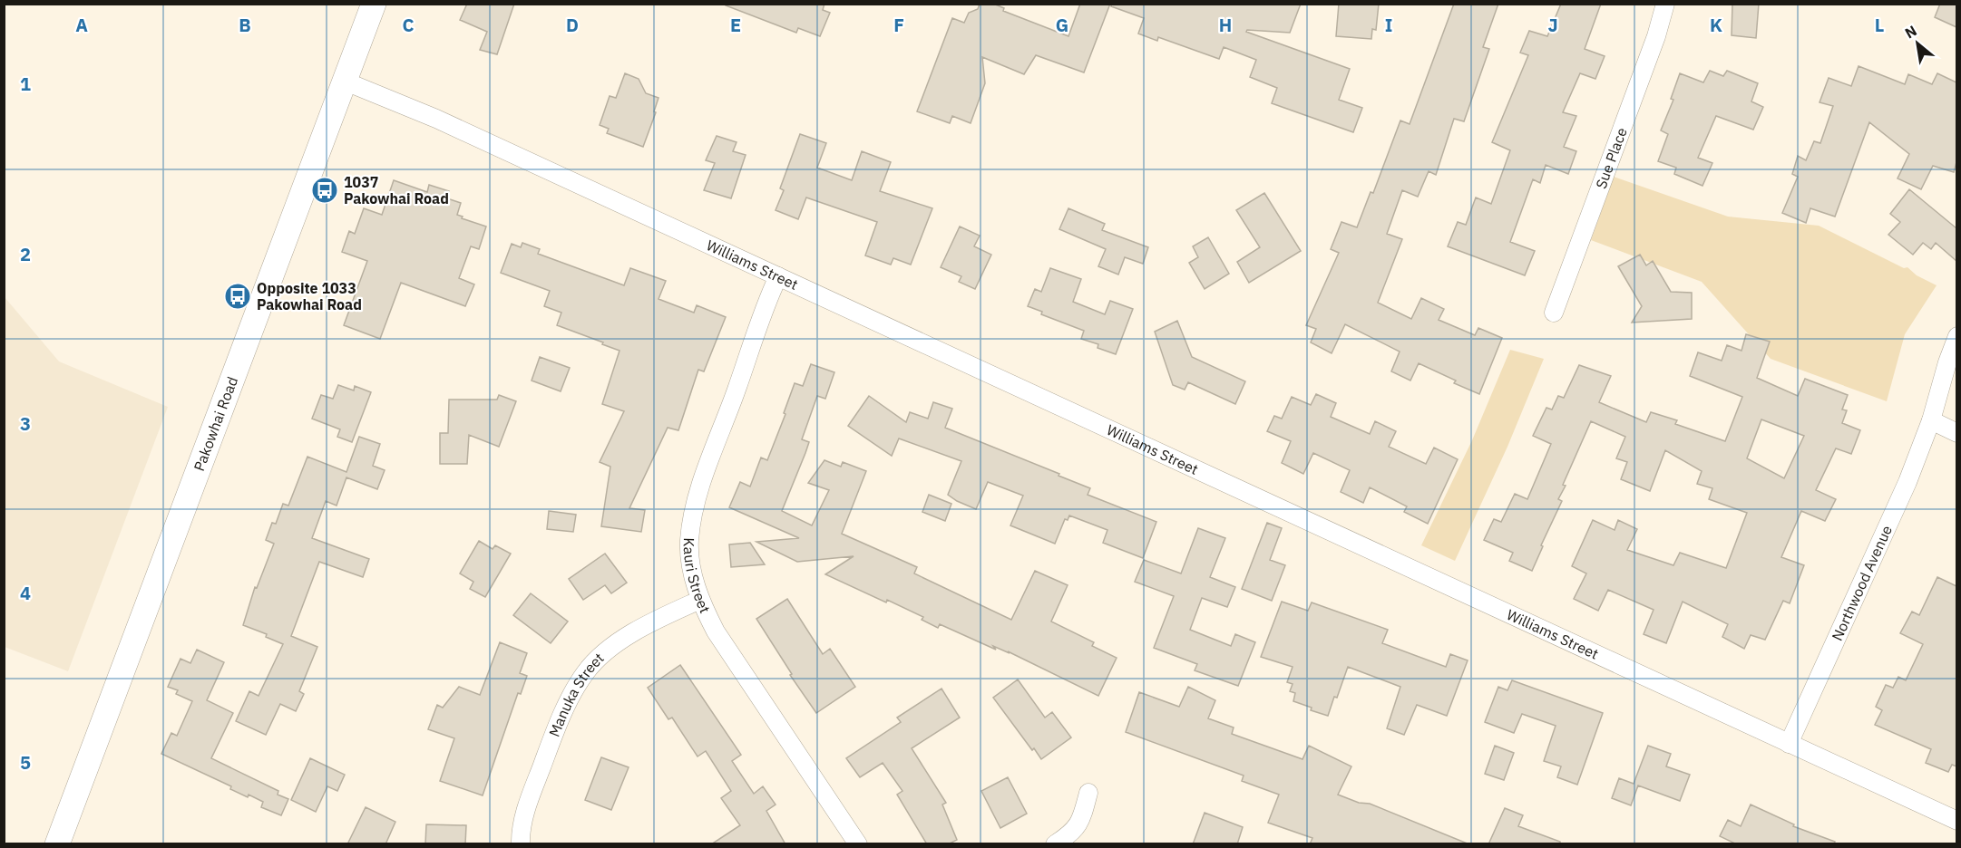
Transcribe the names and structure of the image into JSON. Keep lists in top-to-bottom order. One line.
{"streets":{"main road":["Pakowhai Road"],"street":["Sue Place","Williams Street","Kauri Street","Northwood Avenue","Manuka Street"]},"crossings":[["Williams Street","Pakowhai Road"],["Williams Street","Kauri Street"],["Williams Street","Northwood Avenue"],["Kauri Street","Manuka Street"]],"places":{"bus stop":["1037 Pakowhai Road","Opposite 1033 Pakowhai Road"]},"north":"top left","grid":{"columns":["A","B","C","D","E","F","G","H","I","J","K","L"],"rows":["1","2","3","4","5"]}}
